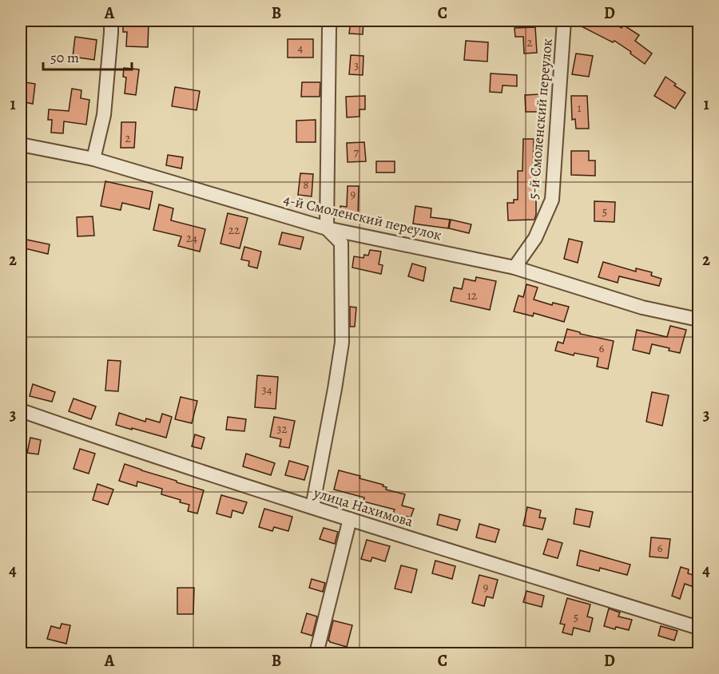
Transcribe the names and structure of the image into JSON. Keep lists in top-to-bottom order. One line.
{"streets":{"street":["5-й Смоленский переулок","4-й Смоленский переулок","улица Нахимова"]},"crossings":[["5-й Смоленский переулок","4-й Смоленский переулок"]],"house_numbers":["2","4","3","1","2","7","8","9","5","22","24","12","6","34","32","6","9","5"],"scale_bar":"50 m","grid":{"columns":["A","B","C","D"],"rows":["1","2","3","4"]}}
